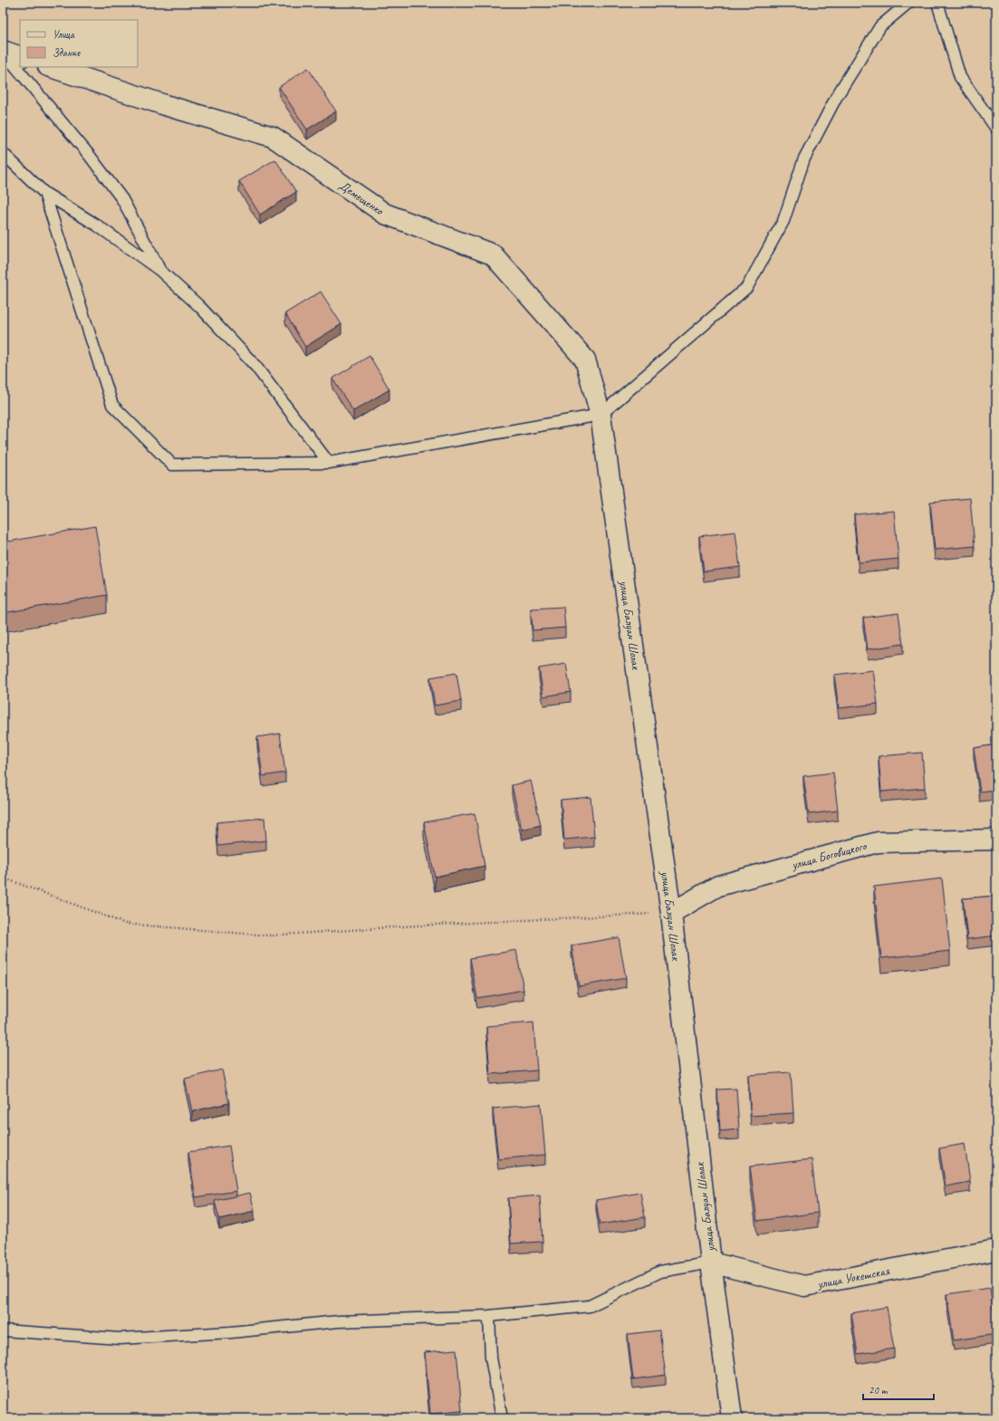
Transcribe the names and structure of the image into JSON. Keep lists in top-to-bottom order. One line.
{"streets":{"street":["Демещенко","улица Балуан Шолак","улица Боговицкого","улица Уокешская"]},"crossings":[["Демещенко","улица Балуан Шолак"],["улица Балуан Шолак","улица Боговицкого"],["улица Балуан Шолак","улица Уокешская"]],"legend":["Улица","Здание"],"scale_bar":"20 m"}
